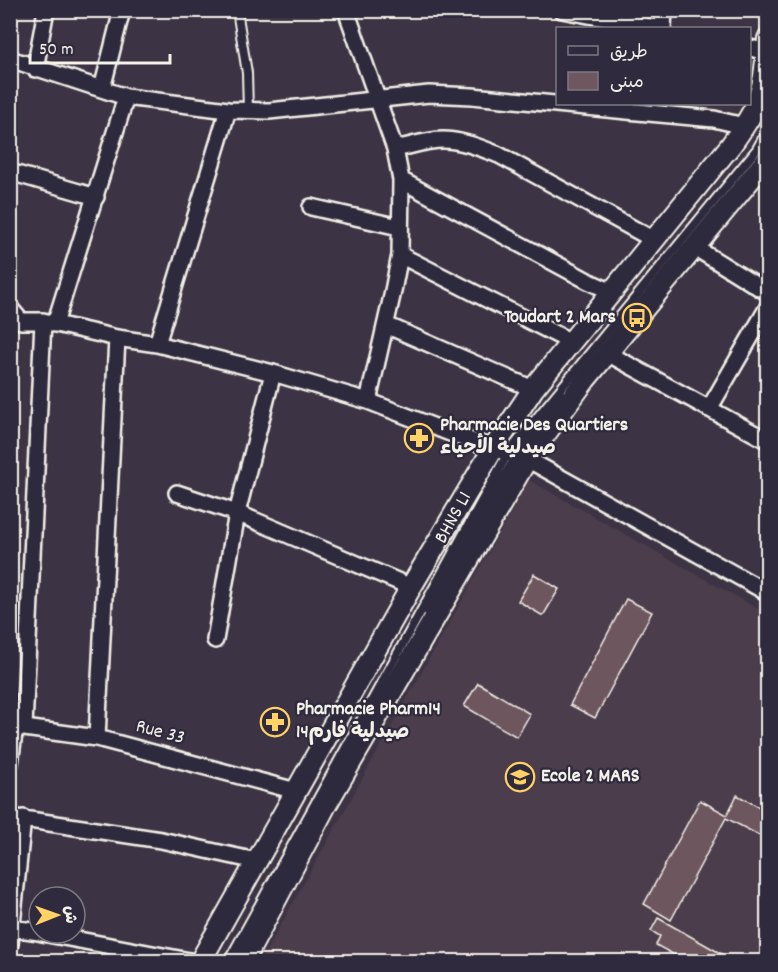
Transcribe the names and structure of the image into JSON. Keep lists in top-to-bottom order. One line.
{"streets":{"street":["Rue 33"],"lane":["BHNS L1"]},"places":{"bus stop":["Toudart 2 Mars"],"pharmacy":["Pharmacie Des Quartiers صيدلية الأحياء","Pharmacie Pharm14 صيدلية فارم14"],"school or university":["Ecole 2 MARS"]},"legend":["طريق","مبنى"],"scale_bar":"50 m","north":"right"}
